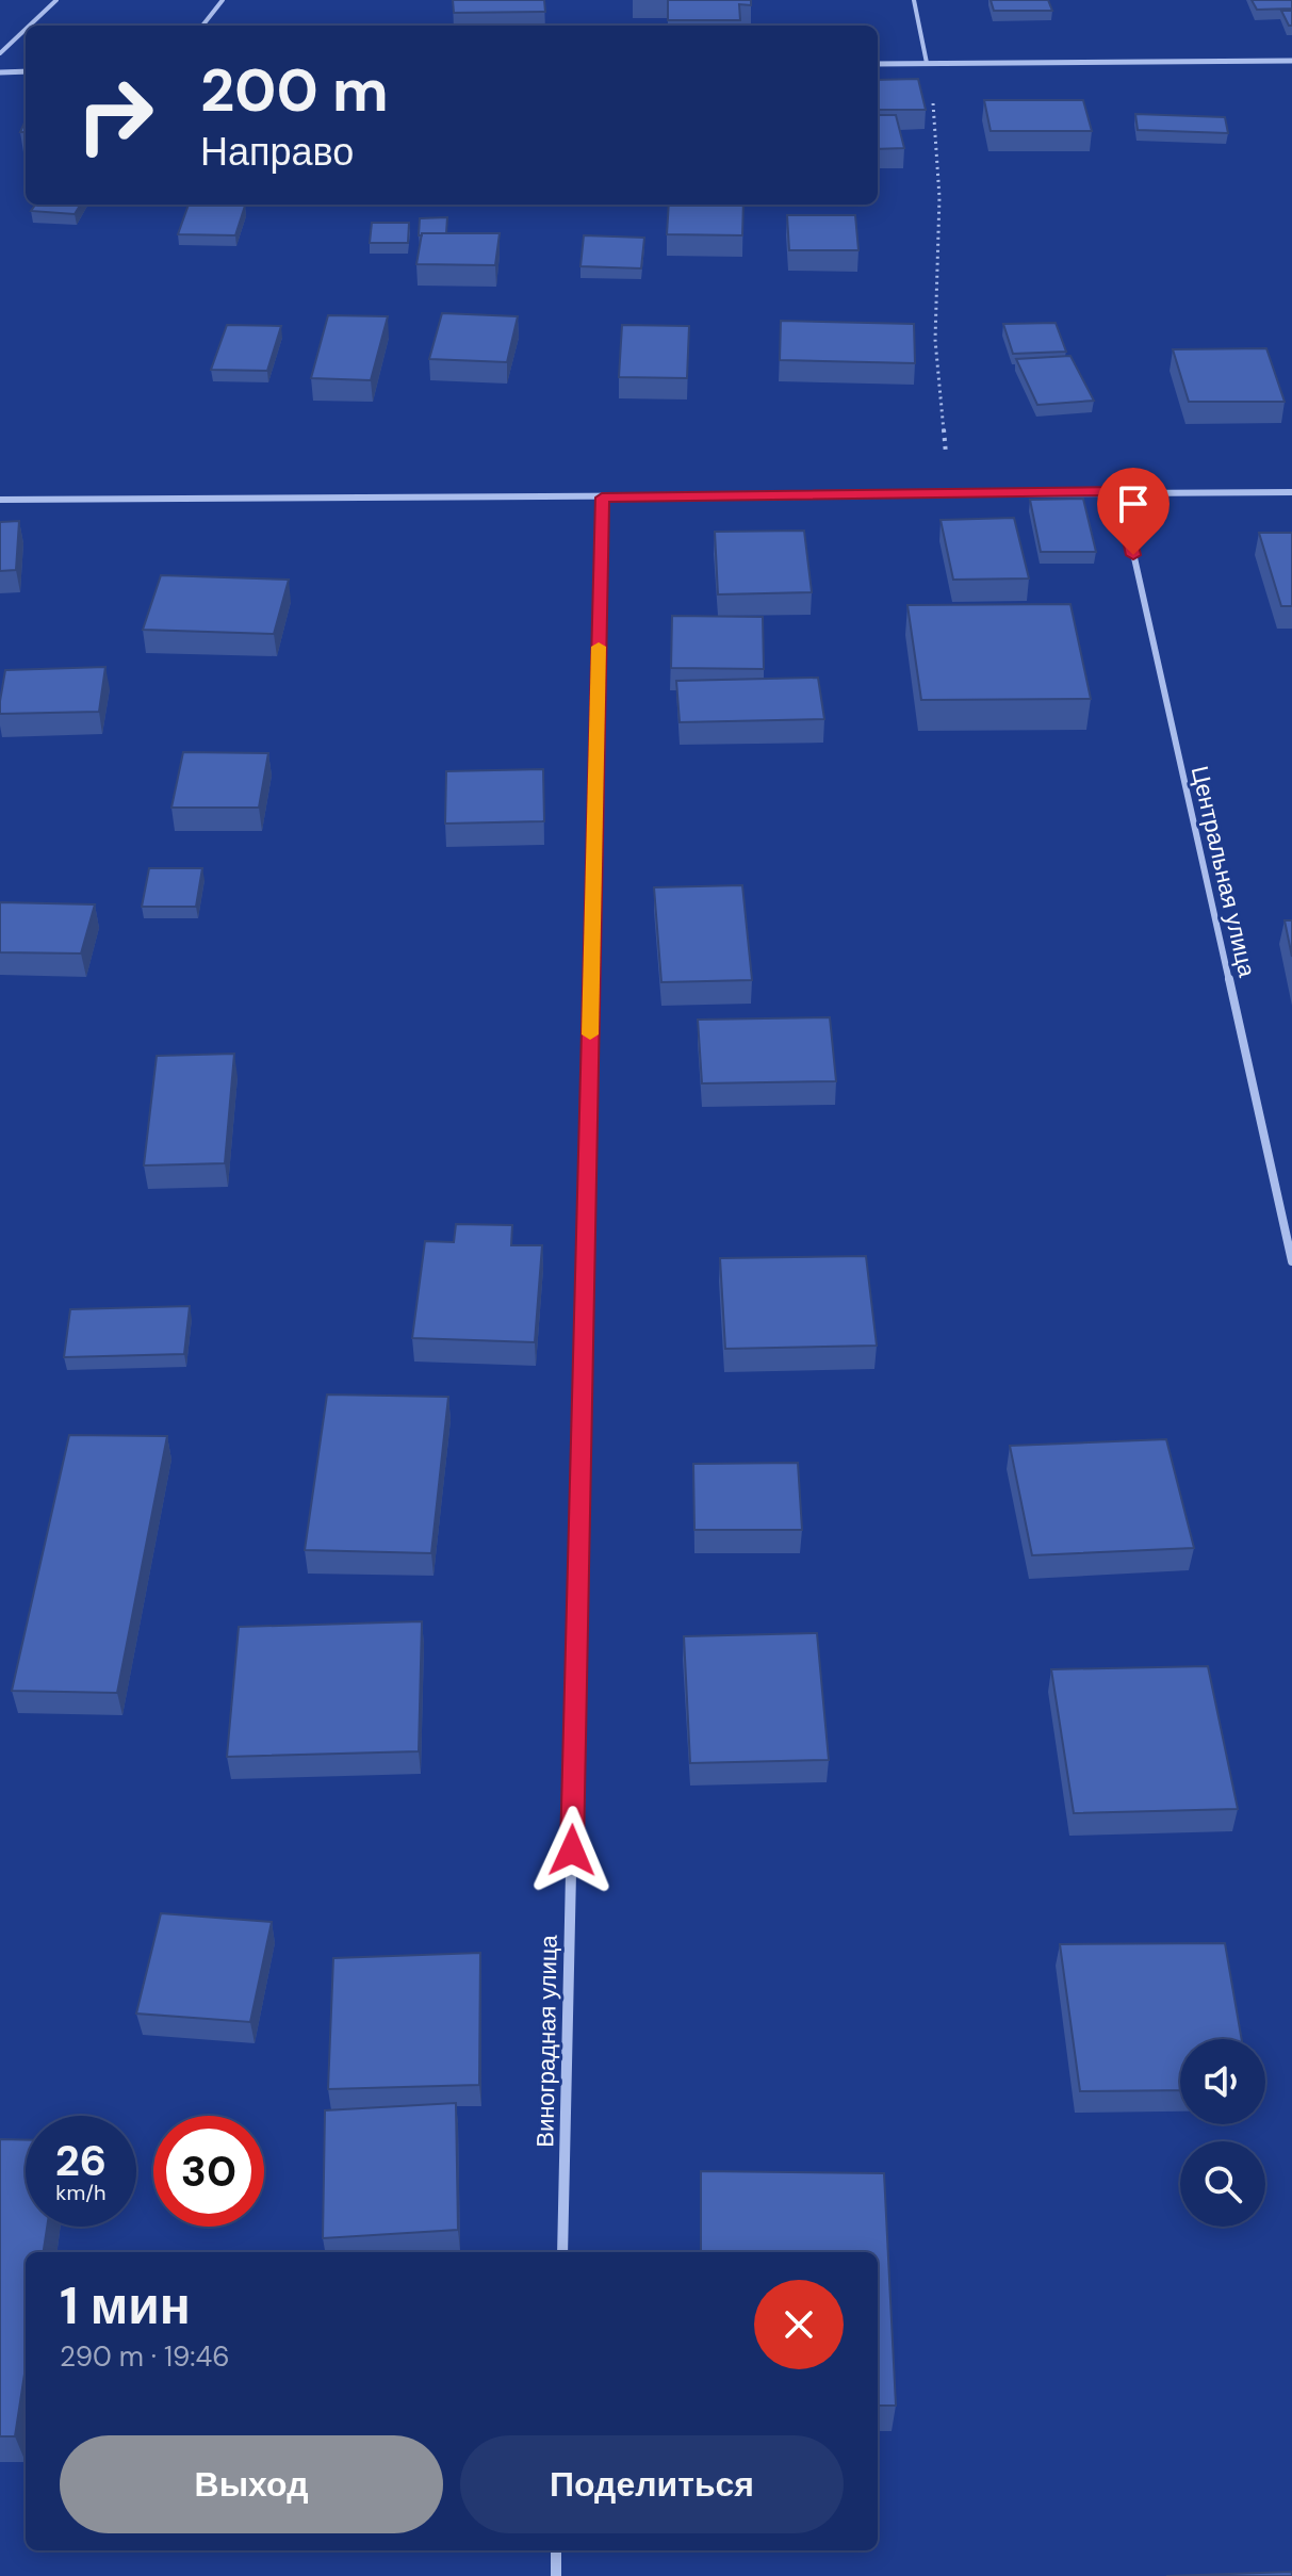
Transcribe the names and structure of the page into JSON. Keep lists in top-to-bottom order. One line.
{"streets":{"street":["Центральная улица","Виноградная улица"]},"page":{"turn":["200 m","Направо"],"speed":"26 km/h","limit":"30","heading":["1 мин","290 m · 19:46"],"buttons":["Выход","Поделиться"]}}
